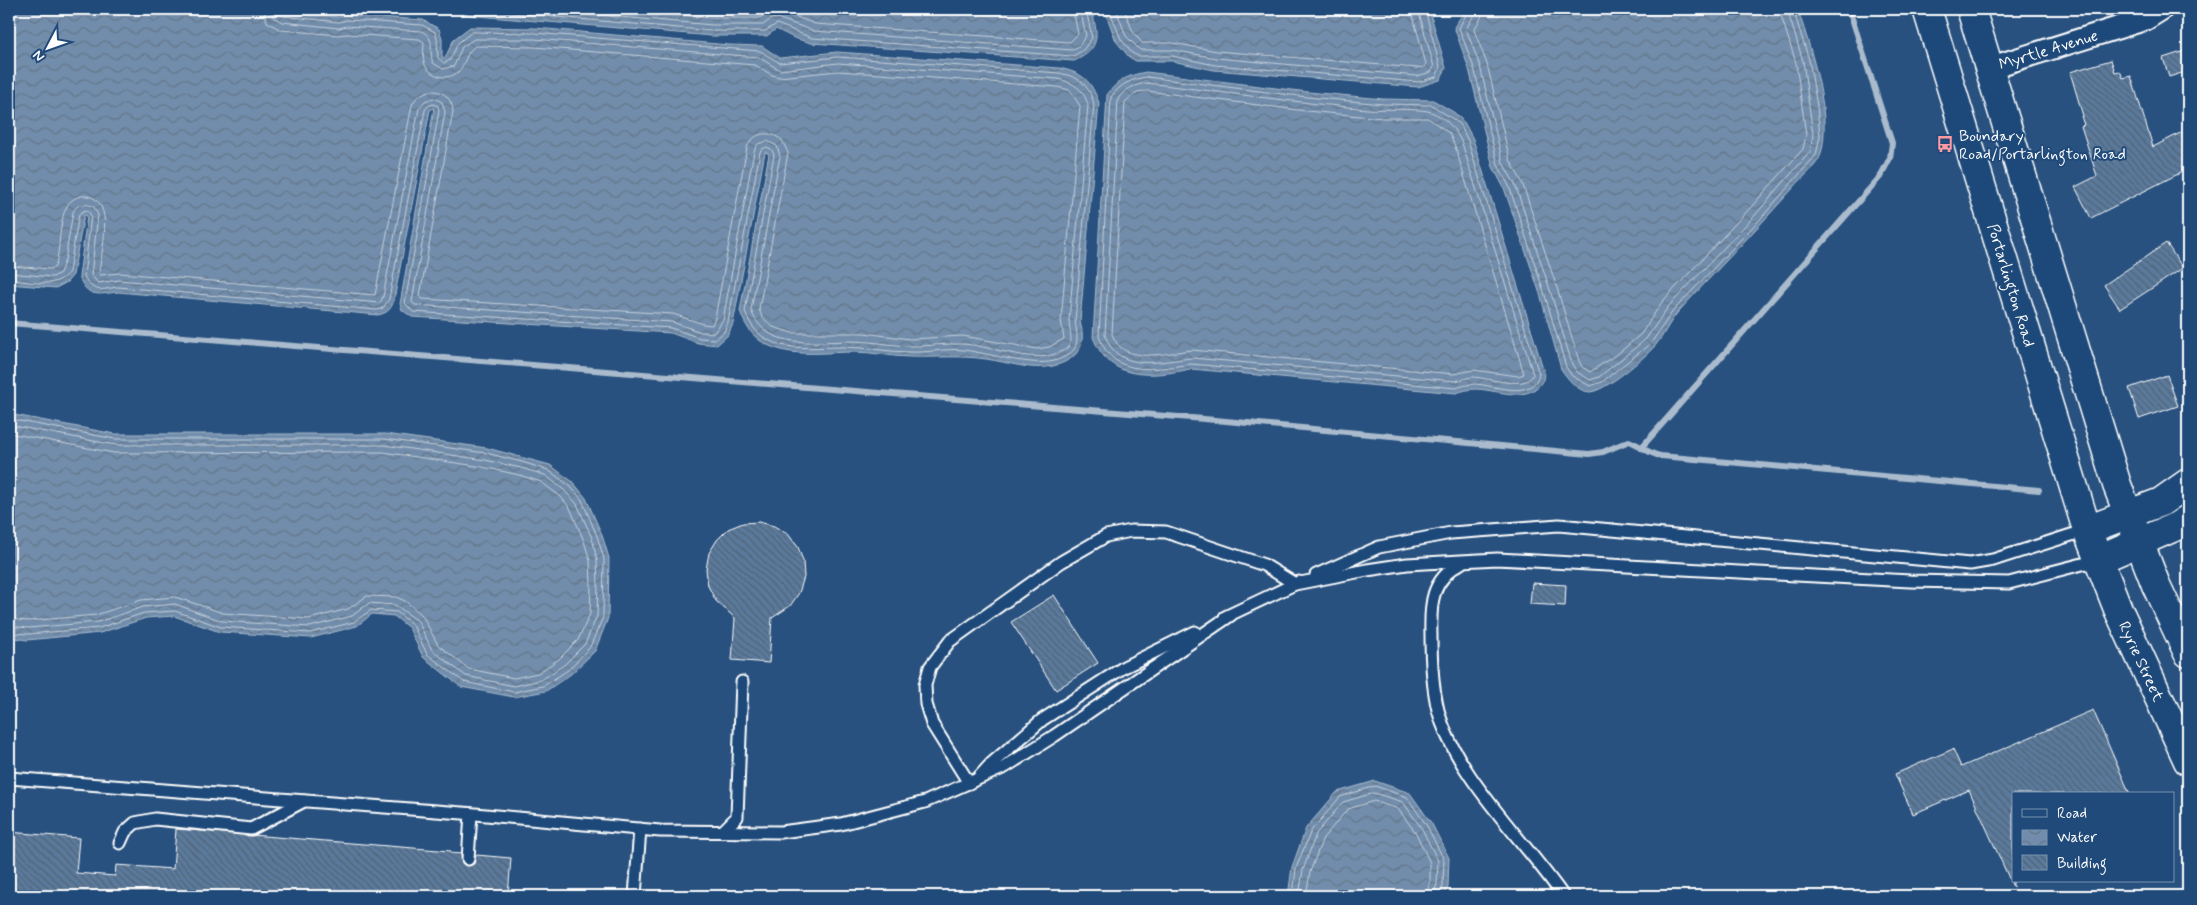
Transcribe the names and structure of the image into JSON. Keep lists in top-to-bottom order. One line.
{"streets":{"main road":["Portarlington Road","Ryrie Street"],"street":["Myrtle Avenue"]},"crossings":[["Portarlington Road","Ryrie Street"]],"places":{"bus stop":["Boundary Road/Portarlington Road"]},"legend":["Road","Water","Building"],"north":"bottom left"}
